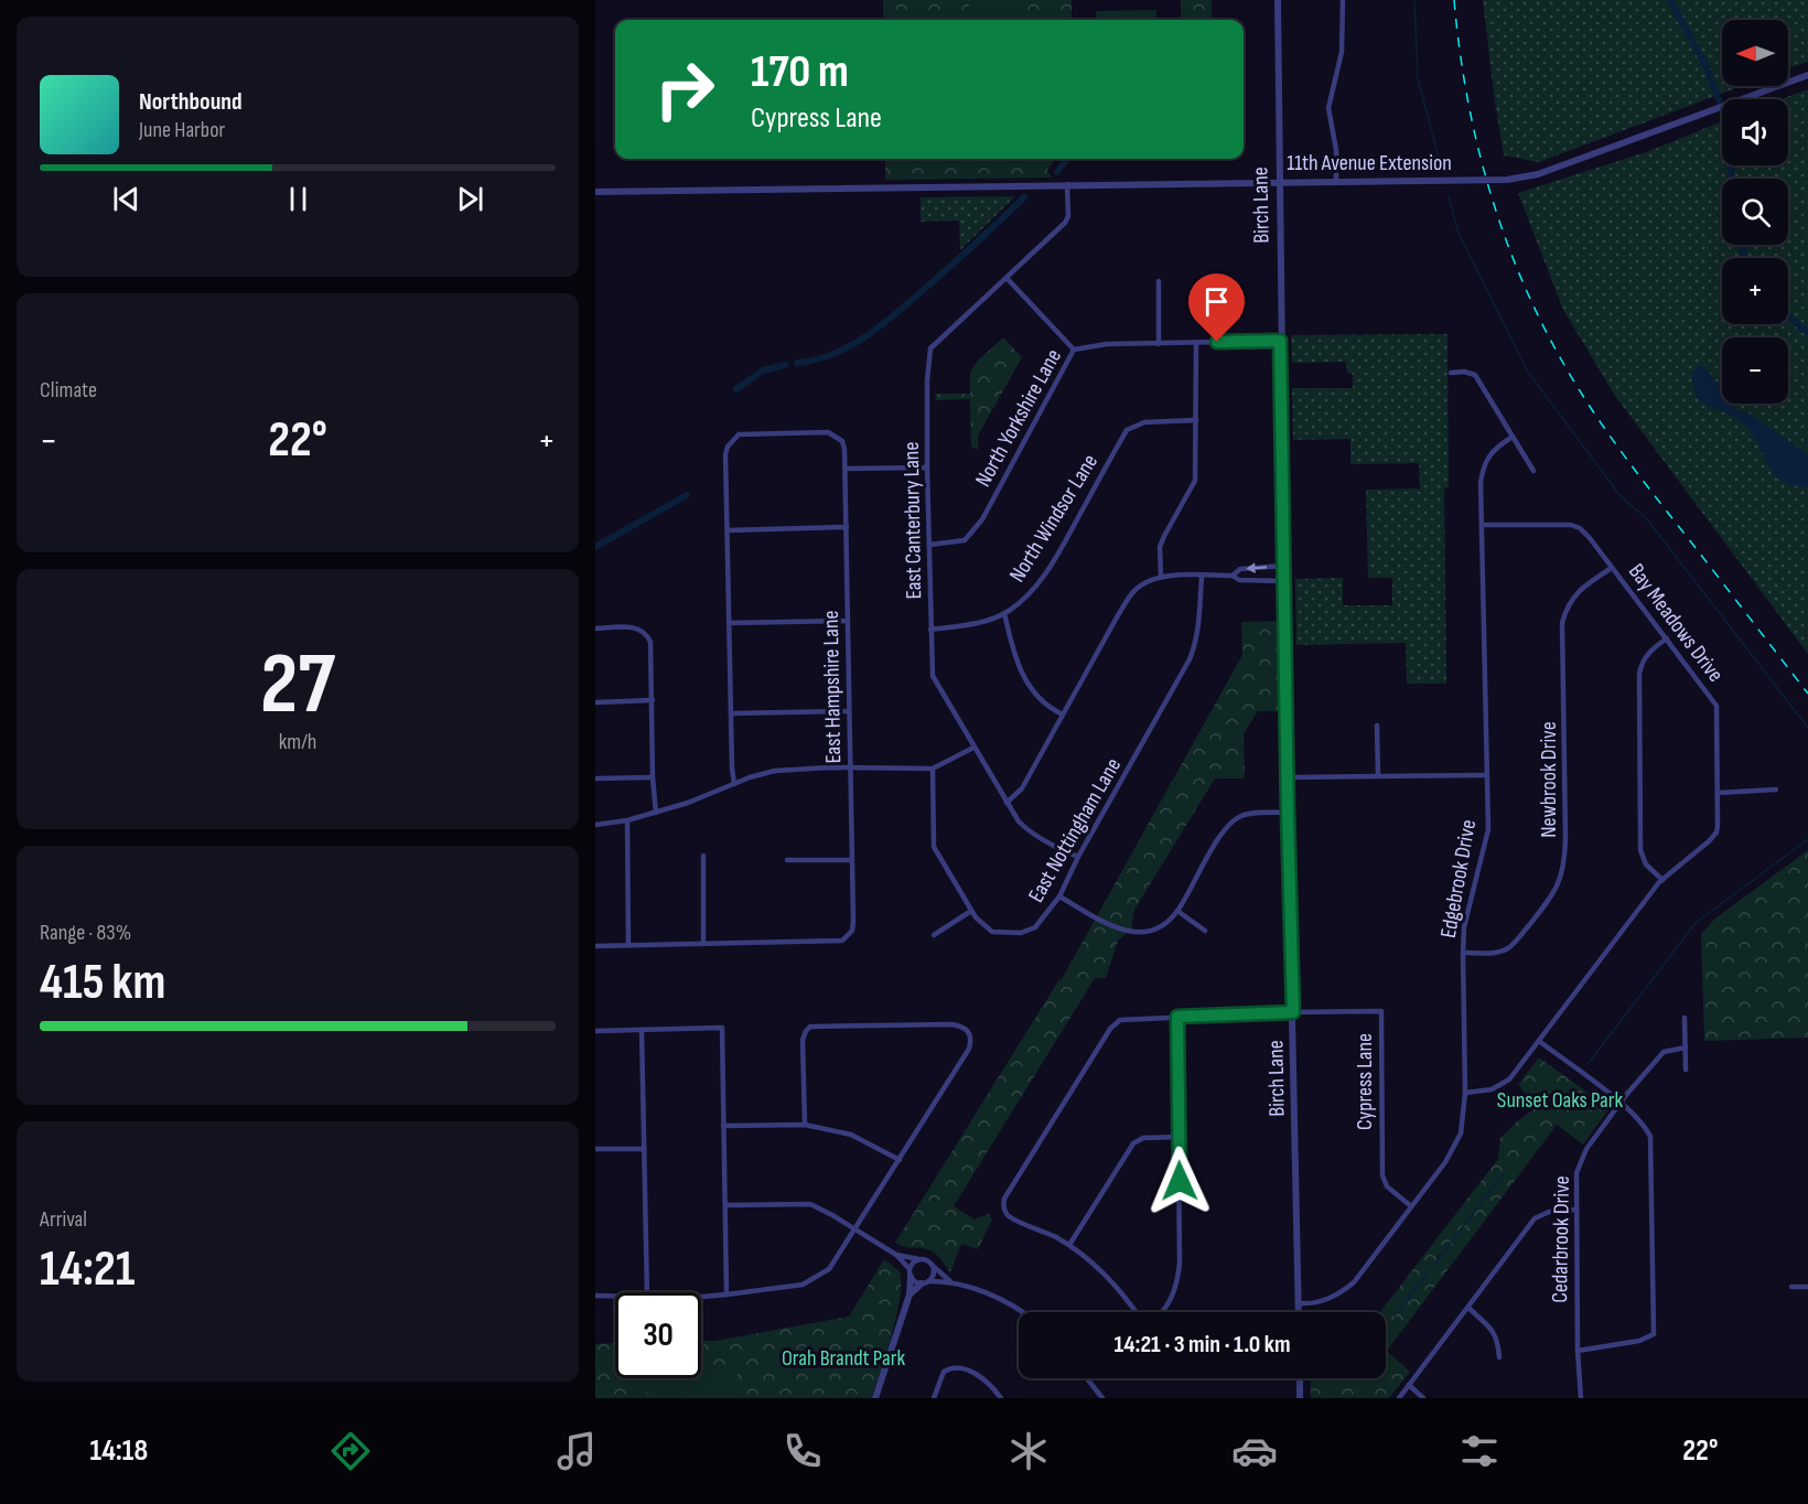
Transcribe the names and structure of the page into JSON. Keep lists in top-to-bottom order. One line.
{"streets":{"street":["11th Avenue Extension","Birch Lane","North Yorkshire Lane","North Windsor Lane","East Canterbury Lane","Bay Meadows Drive","East Hampshire Lane","Newbrook Drive","East Nottingham Lane","Edgebrook Drive","Cypress Lane","Cedarbrook Drive"]},"crossings":[["11th Avenue Extension","Birch Lane"],["11th Avenue Extension","East Canterbury Lane"],["Birch Lane","North Yorkshire Lane"],["Birch Lane","Edgebrook Drive"],["Birch Lane","Cypress Lane"],["North Yorkshire Lane","East Canterbury Lane"],["North Windsor Lane","East Canterbury Lane"],["East Canterbury Lane","East Nottingham Lane"],["Bay Meadows Drive","Newbrook Drive"],["Bay Meadows Drive","Edgebrook Drive"],["Newbrook Drive","Edgebrook Drive"],["Edgebrook Drive","Cypress Lane"]],"parks":["Sunset Oaks Park","Orah Brandt Park"],"north":"left","page":{"map_buttons":["+","−"],"turn":["170 m","Cypress Lane"],"song":["Northbound","June Harbor"],"tile":["Climate",["27","km/h"],["Range · 83%","415 km"],["Arrival","14:21"]],"heat":["−","22°","+"],"limit":"30","trip":"14:21 · 3 min · 1.0 km","tabs":["14:18","22°"]}}
